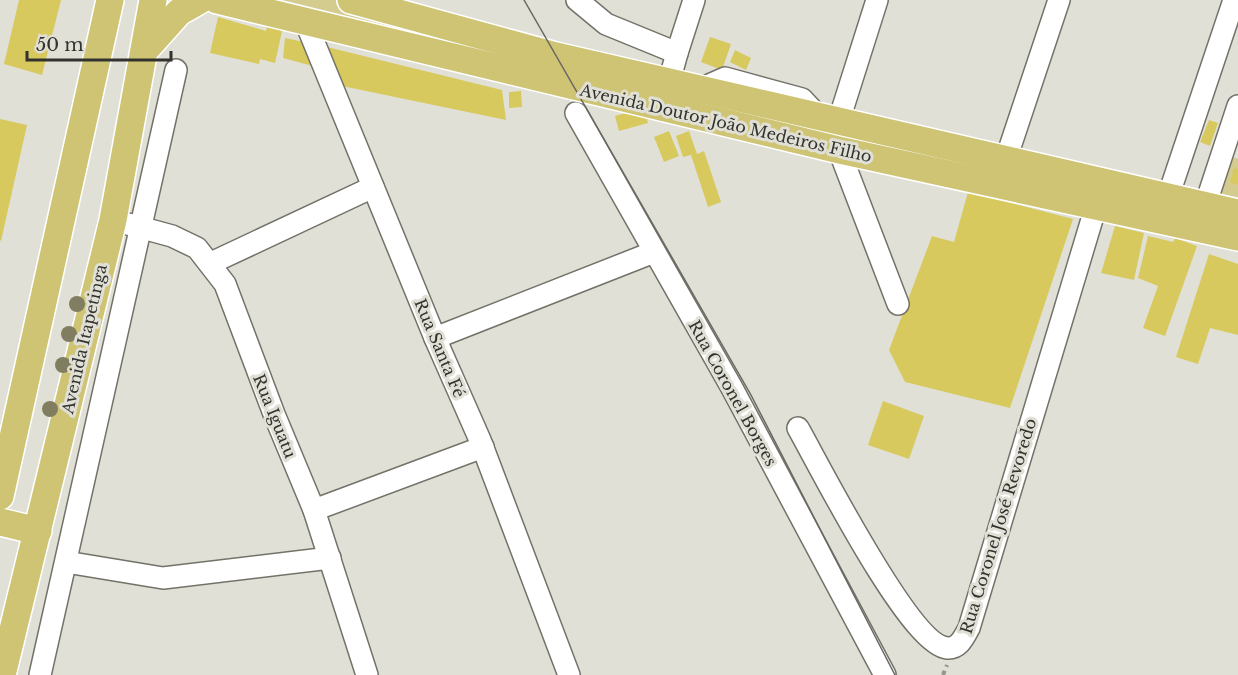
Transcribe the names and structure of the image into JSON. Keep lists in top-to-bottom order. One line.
{"streets":{"main road":["Avenida Doutor João Medeiros Filho","Avenida Itapetinga"],"street":["Rua Santa Fé","Rua Coronel Borges","Rua Iguatu","Rua Coronel José Revoredo"]},"crossings":[["Avenida Doutor João Medeiros Filho","Rua Santa Fé"],["Avenida Doutor João Medeiros Filho","Rua Coronel José Revoredo"],["Avenida Itapetinga","Rua Iguatu"]],"scale_bar":"50 m"}
